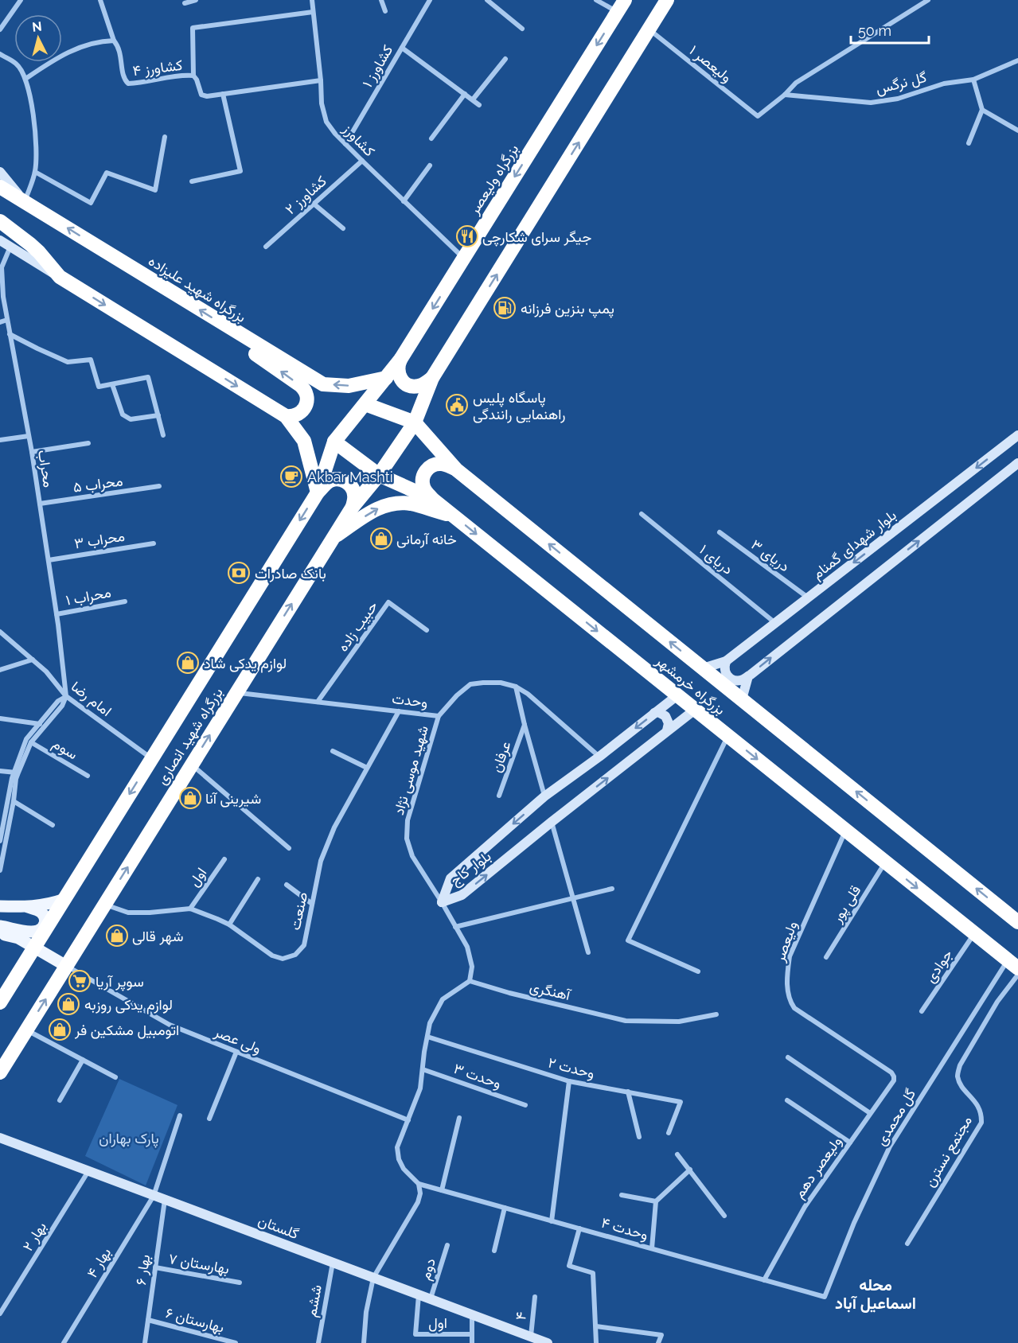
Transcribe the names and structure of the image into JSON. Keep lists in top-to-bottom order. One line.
{"streets":{"highway":["بزرگراه ولیعصر","بزرگراه شهید علیزاده","بزرگراه خرمشهر","بزرگراه شهید انصاری"],"main road":["بلوار شهدای گمنام","بلوار کاج","گلستان"],"street":["ولیعصر ۱","کشاورز ۱","کشاورز ۴","گل نرگس","کشاورز","کشاورز ۲","محراب","محراب ۵","محراب ۳","دریای ۳","دریای ۱","محراب ۱","حبیب زاده","امام رضا","وحدت","سوم","عرفان","شهید موسی نژاد","اول","قلی پور","صنعت","ولیعصر","جوادی","آهنگری","ولی عصر","وحدت ۲","وحدت ۳","گل محمدی","مجتمع نسترن","ولیعصر دهم","وحدت ۴","بهار ۲","بهار ۴","بهارستان ۷","دوم","بهار ۶","ششم","۴","بهارستان ۶"]},"crossings":[["ولیعصر ۱","گل نرگس"],["کشاورز ۱","کشاورز"],["کشاورز ۴","کشاورز"],["کشاورز","بزرگراه ولیعصر"],["کشاورز","کشاورز ۲"],["بزرگراه ولیعصر","بزرگراه شهید علیزاده"],["بزرگراه ولیعصر","بزرگراه خرمشهر"],["بزرگراه ولیعصر","بزرگراه شهید انصاری"],["محراب","محراب ۵"],["محراب","محراب ۳"],["محراب","محراب ۱"],["محراب","امام رضا"],["بلوار شهدای گمنام","دریای ۳"],["بلوار شهدای گمنام","دریای ۱"],["بلوار شهدای گمنام","بزرگراه خرمشهر"],["حبیب زاده","وحدت"],["بزرگراه خرمشهر","بزرگراه شهید انصاری"],["بزرگراه خرمشهر","بلوار کاج"],["بزرگراه خرمشهر","قلی پور"],["بزرگراه خرمشهر","ولیعصر"],["بزرگراه خرمشهر","جوادی"],["بزرگراه خرمشهر","گل محمدی"],["امام رضا","بزرگراه شهید انصاری"],["وحدت","بزرگراه شهید انصاری"],["وحدت","شهید موسی نژاد"],["وحدت","بلوار کاج"],["وحدت","صنعت"],["بزرگراه شهید انصاری","صنعت"],["بزرگراه شهید انصاری","ولی عصر"],["شهید موسی نژاد","بلوار کاج"],["شهید موسی نژاد","آهنگری"],["اول","صنعت"],["اول","گلستان"],["ولیعصر","ولیعصر دهم"],["گل محمدی","وحدت ۴"],["ولیعصر دهم","وحدت ۴"],["گلستان","بهار ۲"],["گلستان","بهار ۴"],["گلستان","دوم"],["گلستان","بهار ۶"],["گلستان","ششم"],["گلستان","۴"],["بهارستان ۷","بهار ۶"],["بهار ۶","بهارستان ۶"]],"districts":["محله اسماعیل آباد"],"parks":["پارک بهاران"],"places":{"restaurant":["جیگر سرای شکارچی"],"fuel station":["پمپ بنزین فرزانه"],"public building":["پاسگاه پلیس راهنمایی رانندگی"],"cafe":["Akbar Mashti"],"shop":["خانه آرمانی","لوازم یدکی شاد","شیرینی آنا","شهر قالی","لوازم یدکی روزبه","اتومبیل مشکین فر"],"bank":["بانک صادرات"],"supermarket":["سوپر آریا"]},"scale_bar":"50 m","north":"top"}
